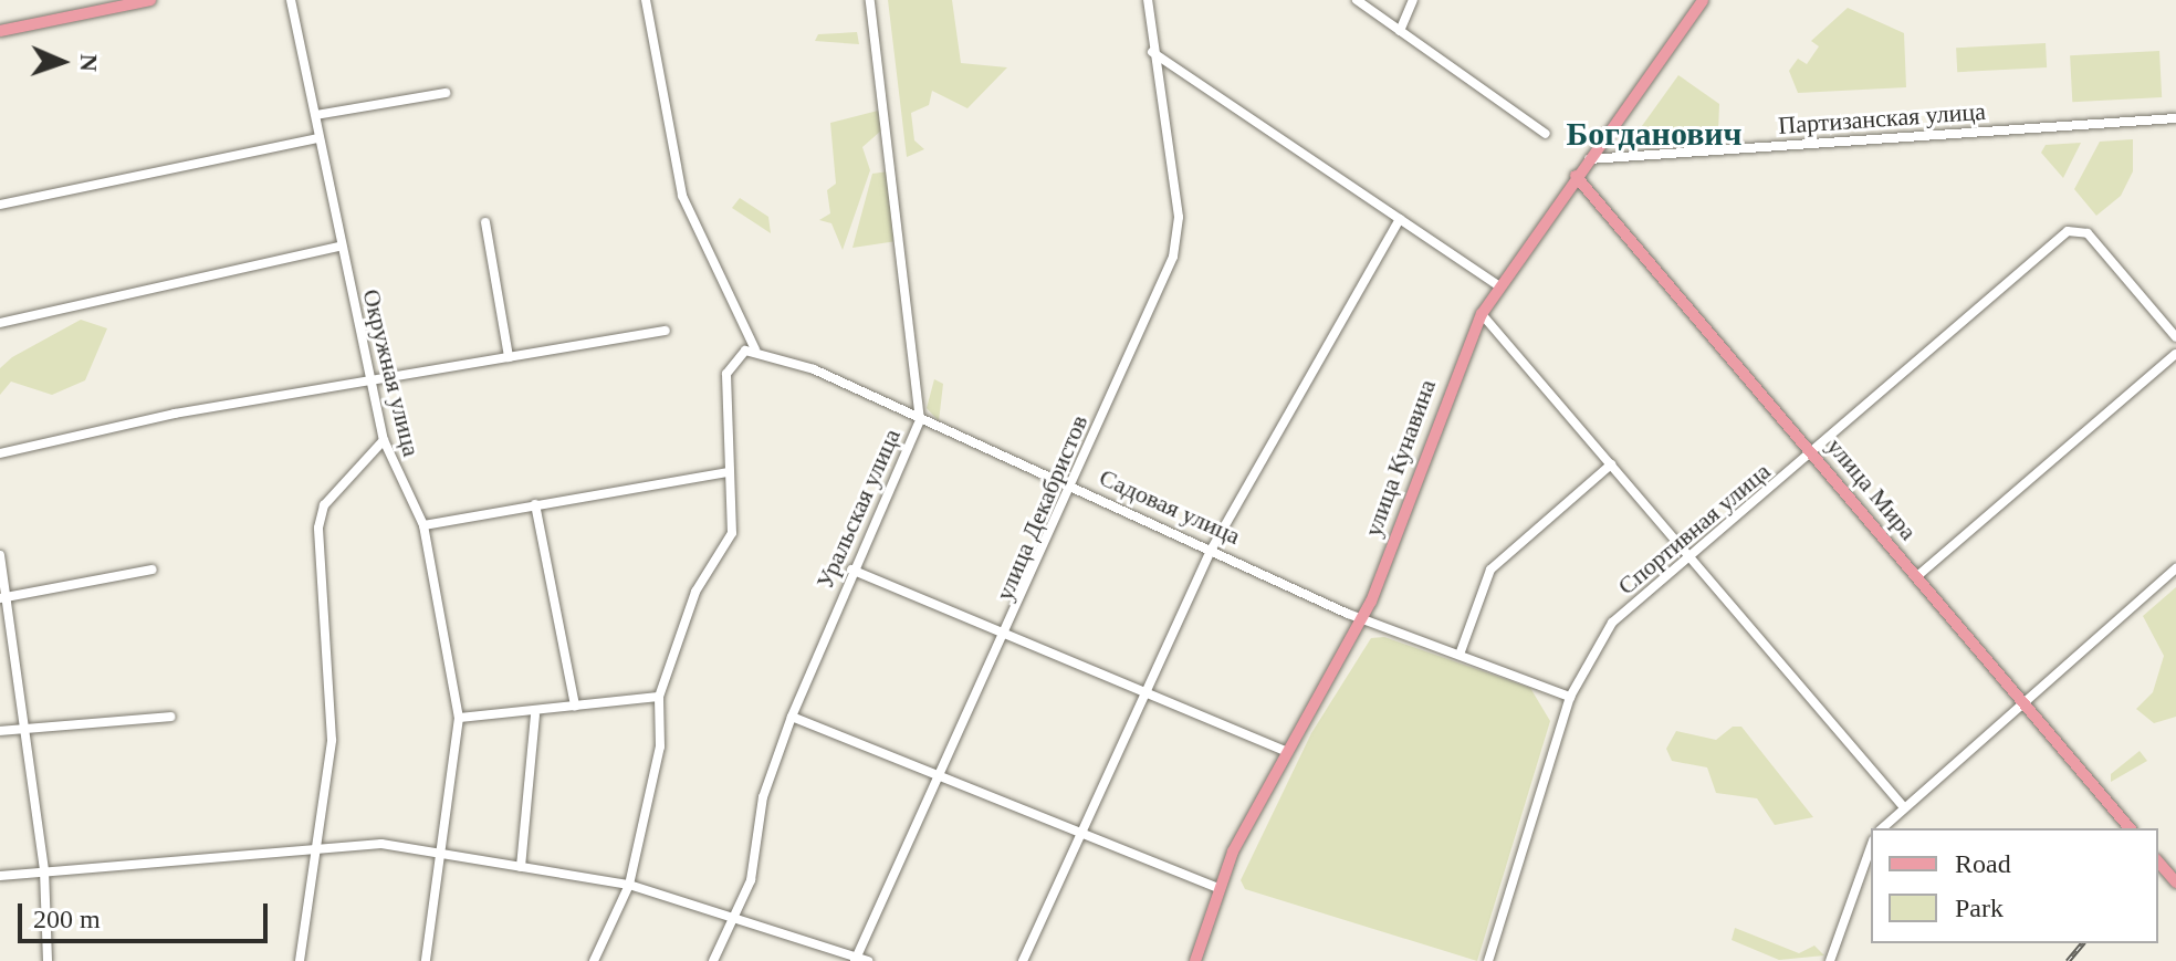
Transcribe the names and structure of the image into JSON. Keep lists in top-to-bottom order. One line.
{"streets":{"main road":["улица Кунавина","улица Мира"],"street":["Партизанская улица","Окружная улица","Садовая улица","улица Декабристов","Уральская улица","Спортивная улица"]},"crossings":[["Партизанская улица","улица Кунавина"],["улица Кунавина","улица Мира"],["улица Кунавина","Садовая улица"],["улица Мира","Спортивная улица"],["Садовая улица","улица Декабристов"],["Садовая улица","Уральская улица"],["Садовая улица","Спортивная улица"]],"districts":["Богданович"],"legend":["Road","Park"],"scale_bar":"200 m","north":"right"}
